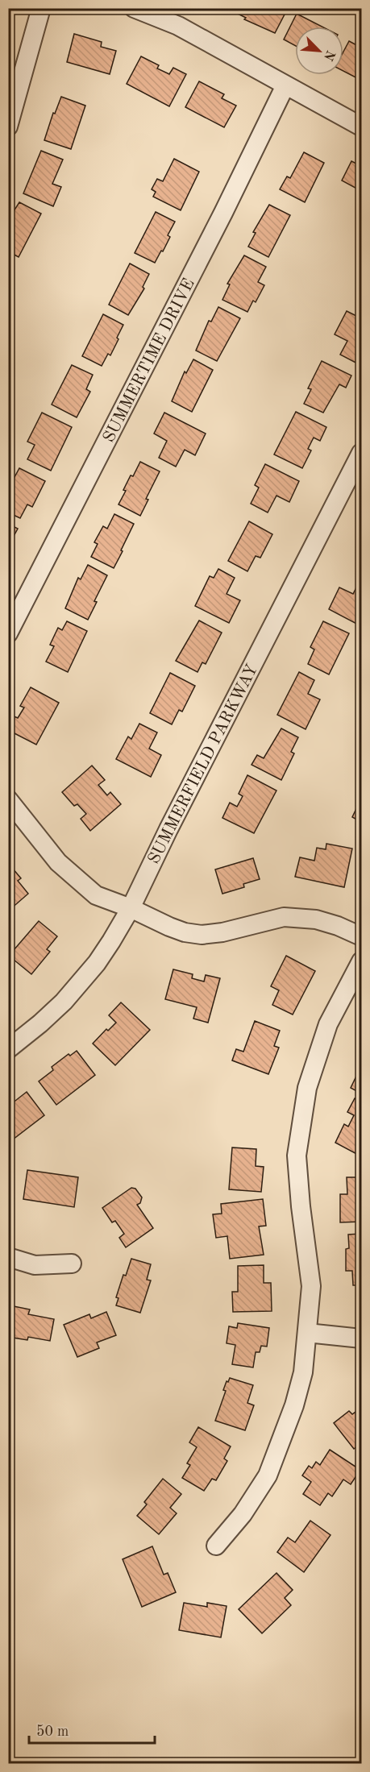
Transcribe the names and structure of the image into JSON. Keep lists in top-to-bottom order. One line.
{"streets":{"street":["SUMMERTIME DRIVE","SUMMERFIELD PARKWAY"]},"scale_bar":"50 m","north":"bottom right"}
